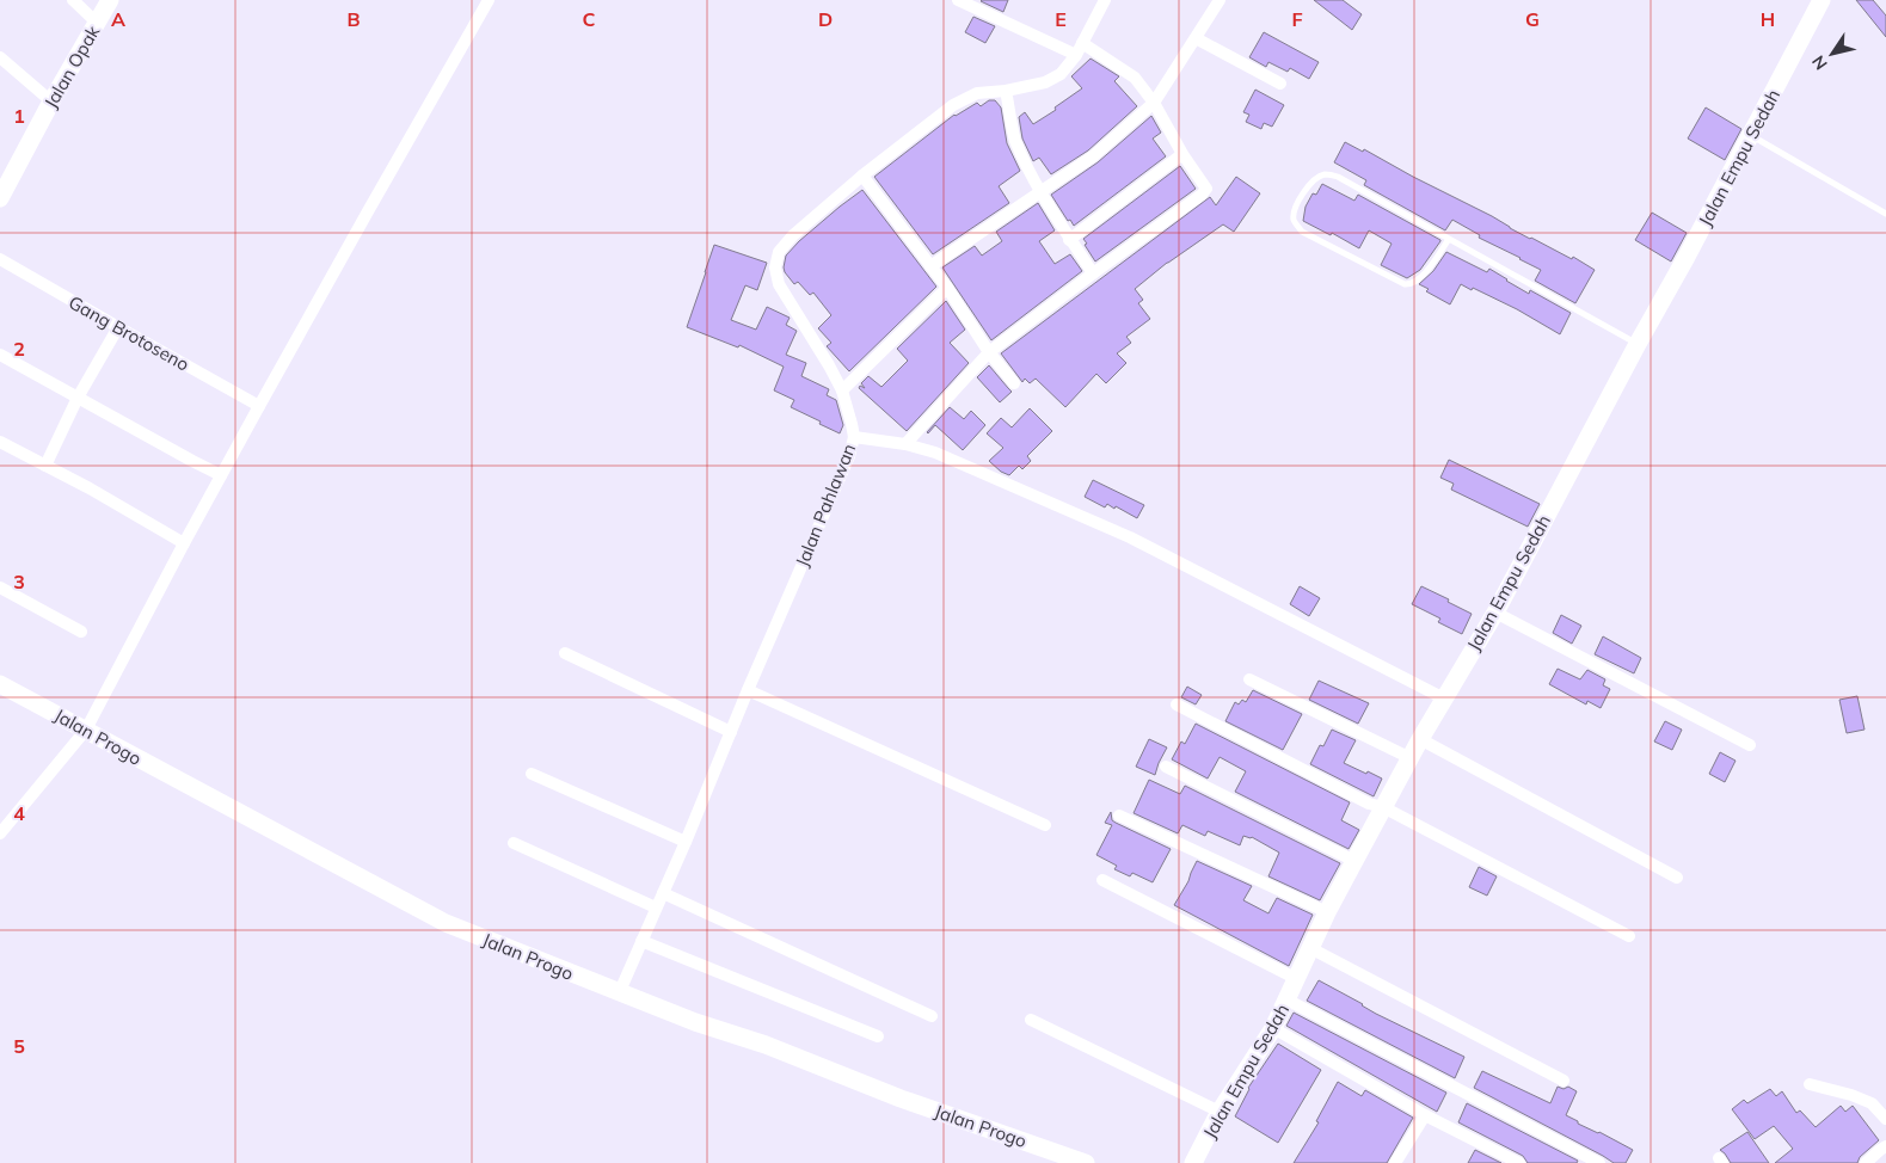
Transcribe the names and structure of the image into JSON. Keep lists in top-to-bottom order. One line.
{"streets":{"street":["Jalan Opak","Jalan Empu Sedah","Gang Brotoseno","Jalan Pahlawan","Jalan Progo"]},"crossings":[["Jalan Pahlawan","Jalan Progo"]],"north":"bottom left","grid":{"columns":["A","B","C","D","E","F","G","H"],"rows":["1","2","3","4","5"]}}
